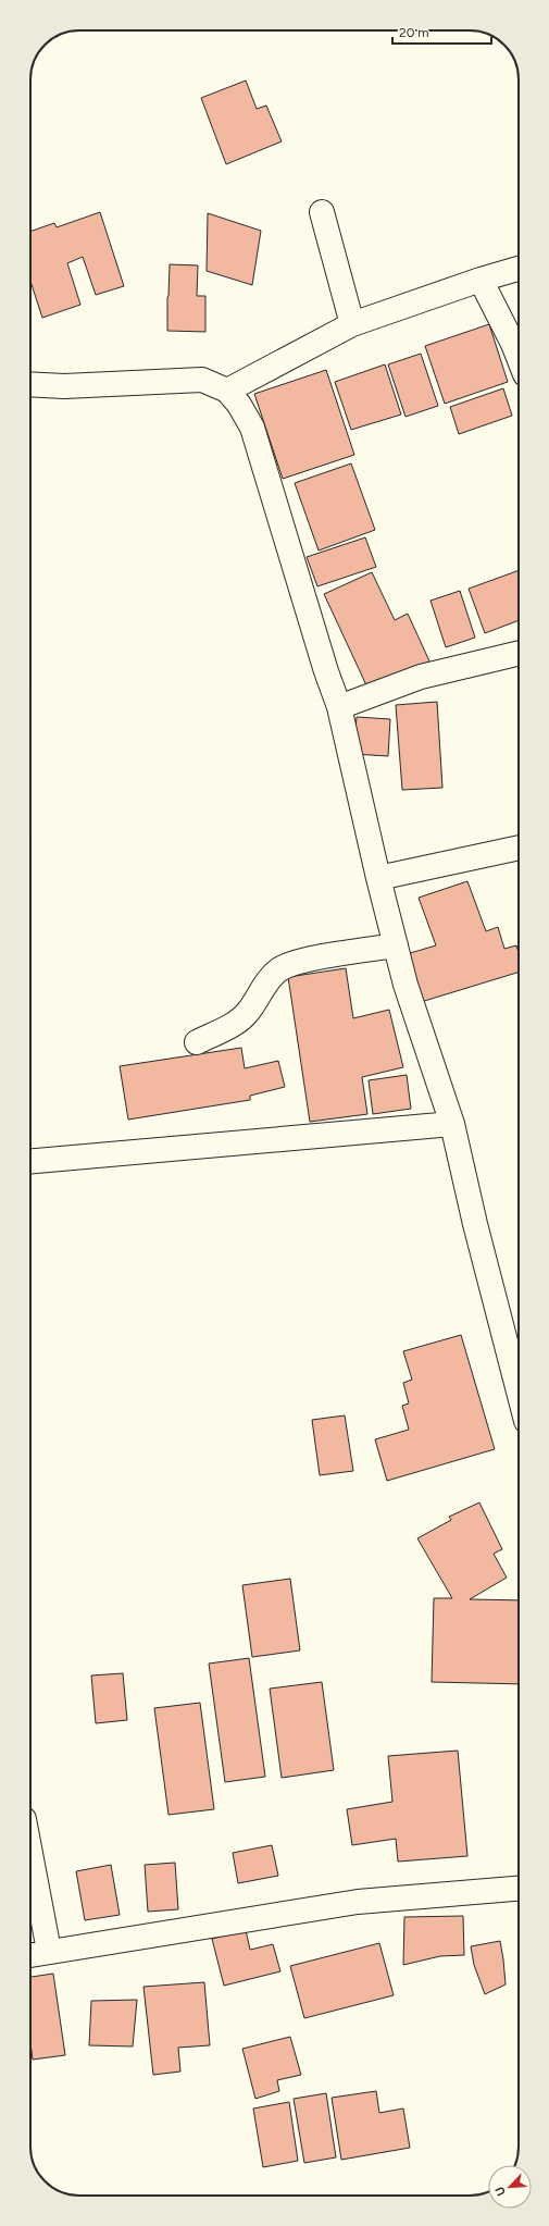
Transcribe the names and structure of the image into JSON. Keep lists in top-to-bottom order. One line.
{"scale_bar":"20 m","north":"bottom left"}
